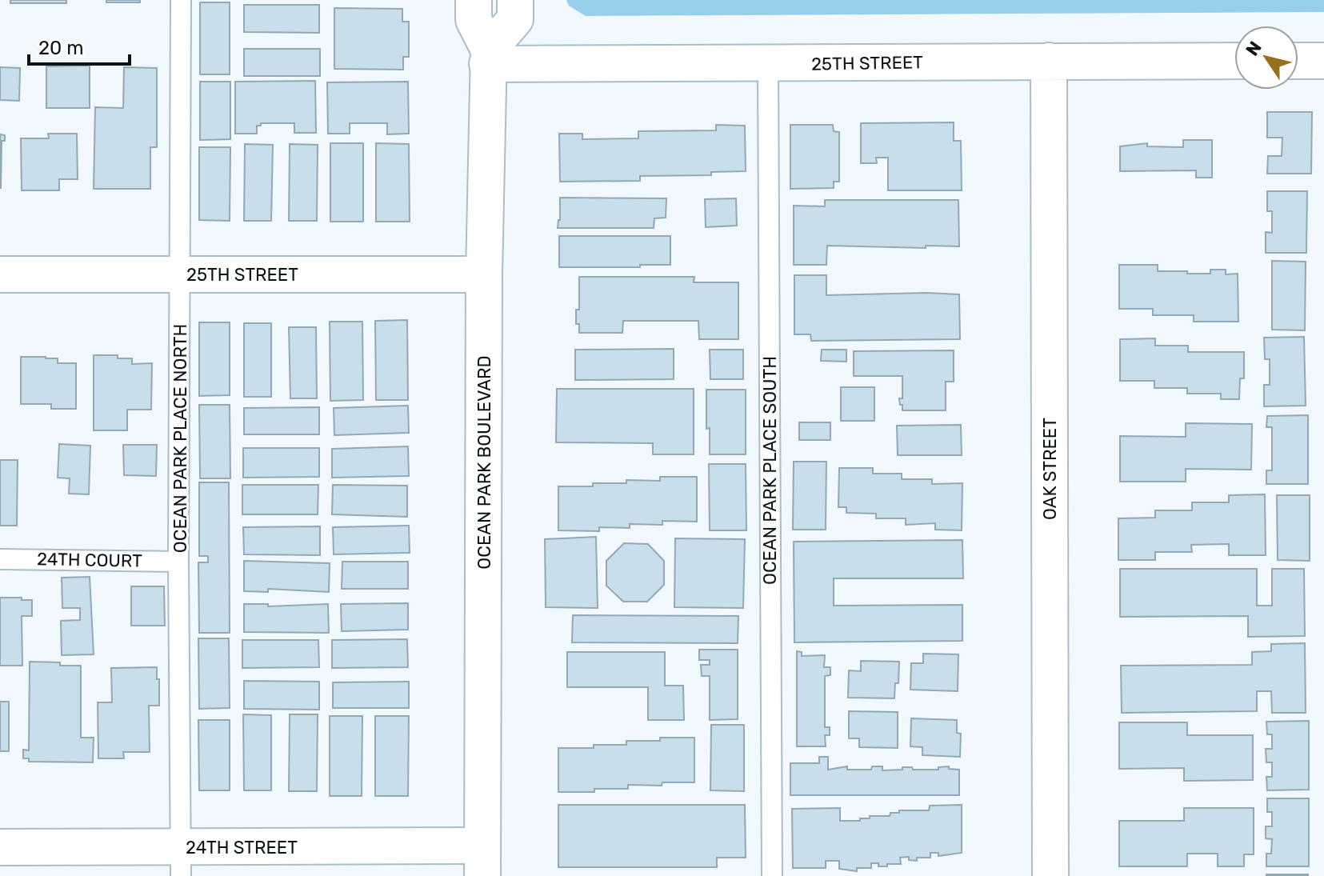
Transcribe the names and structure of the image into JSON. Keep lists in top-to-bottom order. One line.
{"streets":{"street":["25TH STREET","OCEAN PARK BOULEVARD","OAK STREET","24TH STREET"],"lane":["OCEAN PARK PLACE NORTH","OCEAN PARK PLACE SOUTH","24TH COURT"]},"crossings":[["25TH STREET","OCEAN PARK PLACE NORTH"],["25TH STREET","OCEAN PARK BOULEVARD"],["25TH STREET","OAK STREET"],["25TH STREET","OCEAN PARK PLACE SOUTH"],["OCEAN PARK PLACE NORTH","24TH COURT"],["OCEAN PARK PLACE NORTH","24TH STREET"],["OCEAN PARK BOULEVARD","24TH STREET"]],"scale_bar":"20 m","north":"top left"}
